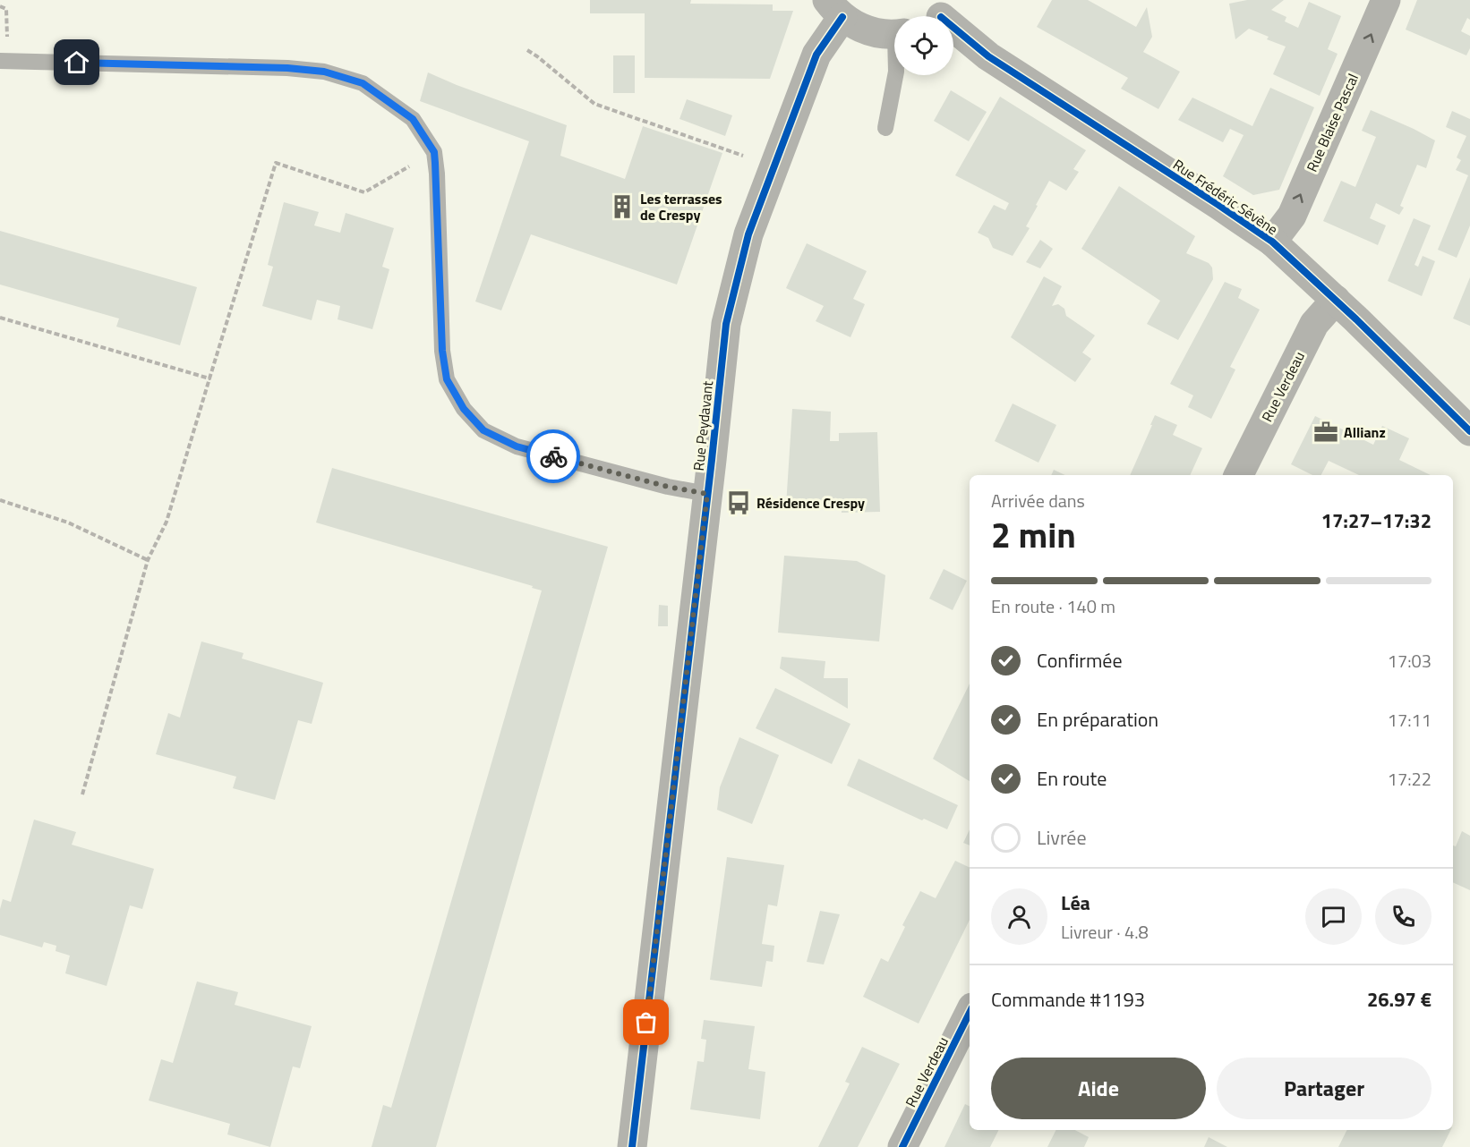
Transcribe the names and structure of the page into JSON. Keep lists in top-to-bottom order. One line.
{"streets":{"street":["Rue Blaise Pascal","Rue Frédéric Sévène","Rue Verdeau","Rue Peydavant"]},"crossings":[["Rue Blaise Pascal","Rue Frédéric Sévène"],["Rue Frédéric Sévène","Rue Verdeau"]],"one_way":["Rue Blaise Pascal"],"places":{"building":["Les terrasses de Crespy"],"office":["Allianz"],"bus stop":["Résidence Crespy"]},"page":{"heading":["2 min","Arrivée dans","17:27–17:32"],"panel":["Léa","Livreur · 4.8","Commande #1193","26.97 €"],"bar":"En route · 140 m","list":[["Confirmée","17:03"],["En préparation","17:11"],["En route","17:22"],"Livrée"],"buttons":["Aide","Partager"]}}
